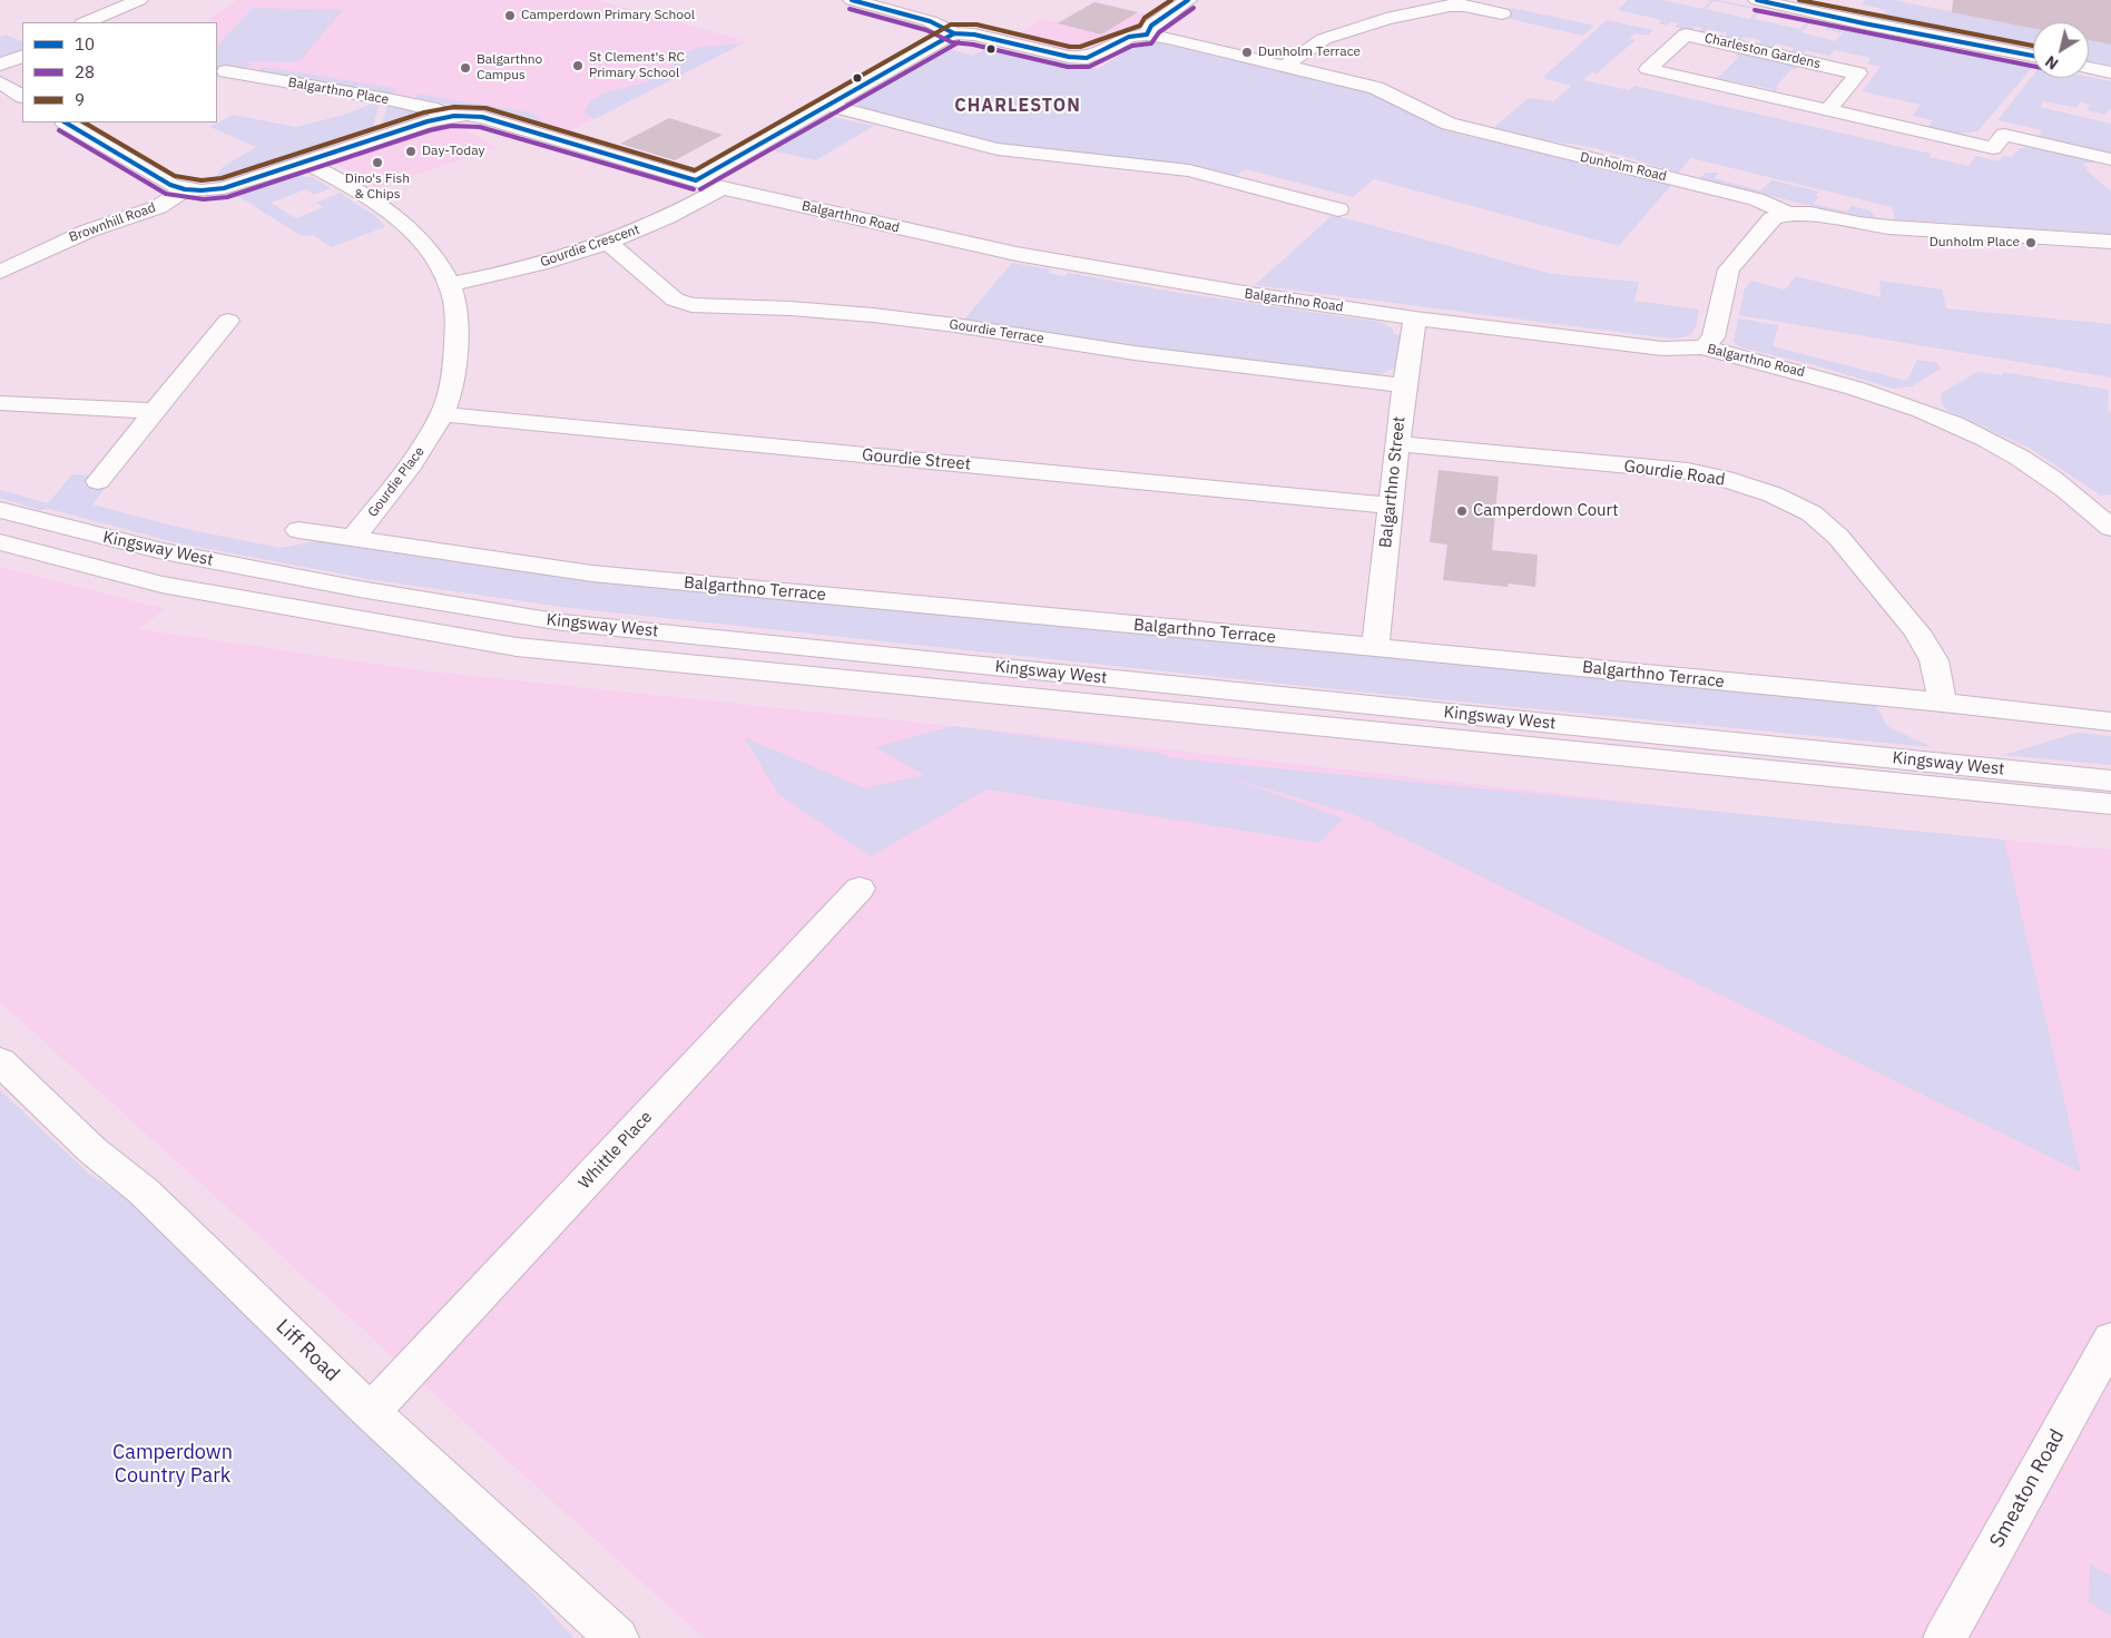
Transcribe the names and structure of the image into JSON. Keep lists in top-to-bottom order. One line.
{"streets":{"main road":["Charleston Gardens","Balgarthno Place","Dunholm Road","Balgarthno Road","Brownhill Road","Gourdie Crescent","Gourdie Terrace","Gourdie Street","Gourdie Road","Gourdie Place","Balgarthno Street","Kingsway West","Balgarthno Terrace","Whittle Place","Liff Road","Smeaton Road"]},"crossings":[["Balgarthno Place","Balgarthno Road"],["Balgarthno Road","Gourdie Crescent"],["Balgarthno Road","Balgarthno Street"],["Gourdie Crescent","Gourdie Terrace"],["Gourdie Crescent","Gourdie Place"],["Gourdie Terrace","Balgarthno Street"],["Gourdie Street","Gourdie Place"],["Gourdie Street","Balgarthno Street"],["Gourdie Road","Balgarthno Street"],["Gourdie Road","Balgarthno Terrace"],["Gourdie Place","Balgarthno Terrace"],["Balgarthno Street","Balgarthno Terrace"],["Whittle Place","Liff Road"]],"districts":["CHARLESTON"],"parks":["Camperdown Country Park"],"places":["Camperdown Primary School","Dunholm Terrace","St Clement's RC Primary School","Balgarthno Campus","Day-Today","Dino's Fish & Chips","Dunholm Place","Camperdown Court"],"lines":["transit line 10","transit line 9","transit line 28"],"legend":["10","28","9"],"north":"bottom left"}
